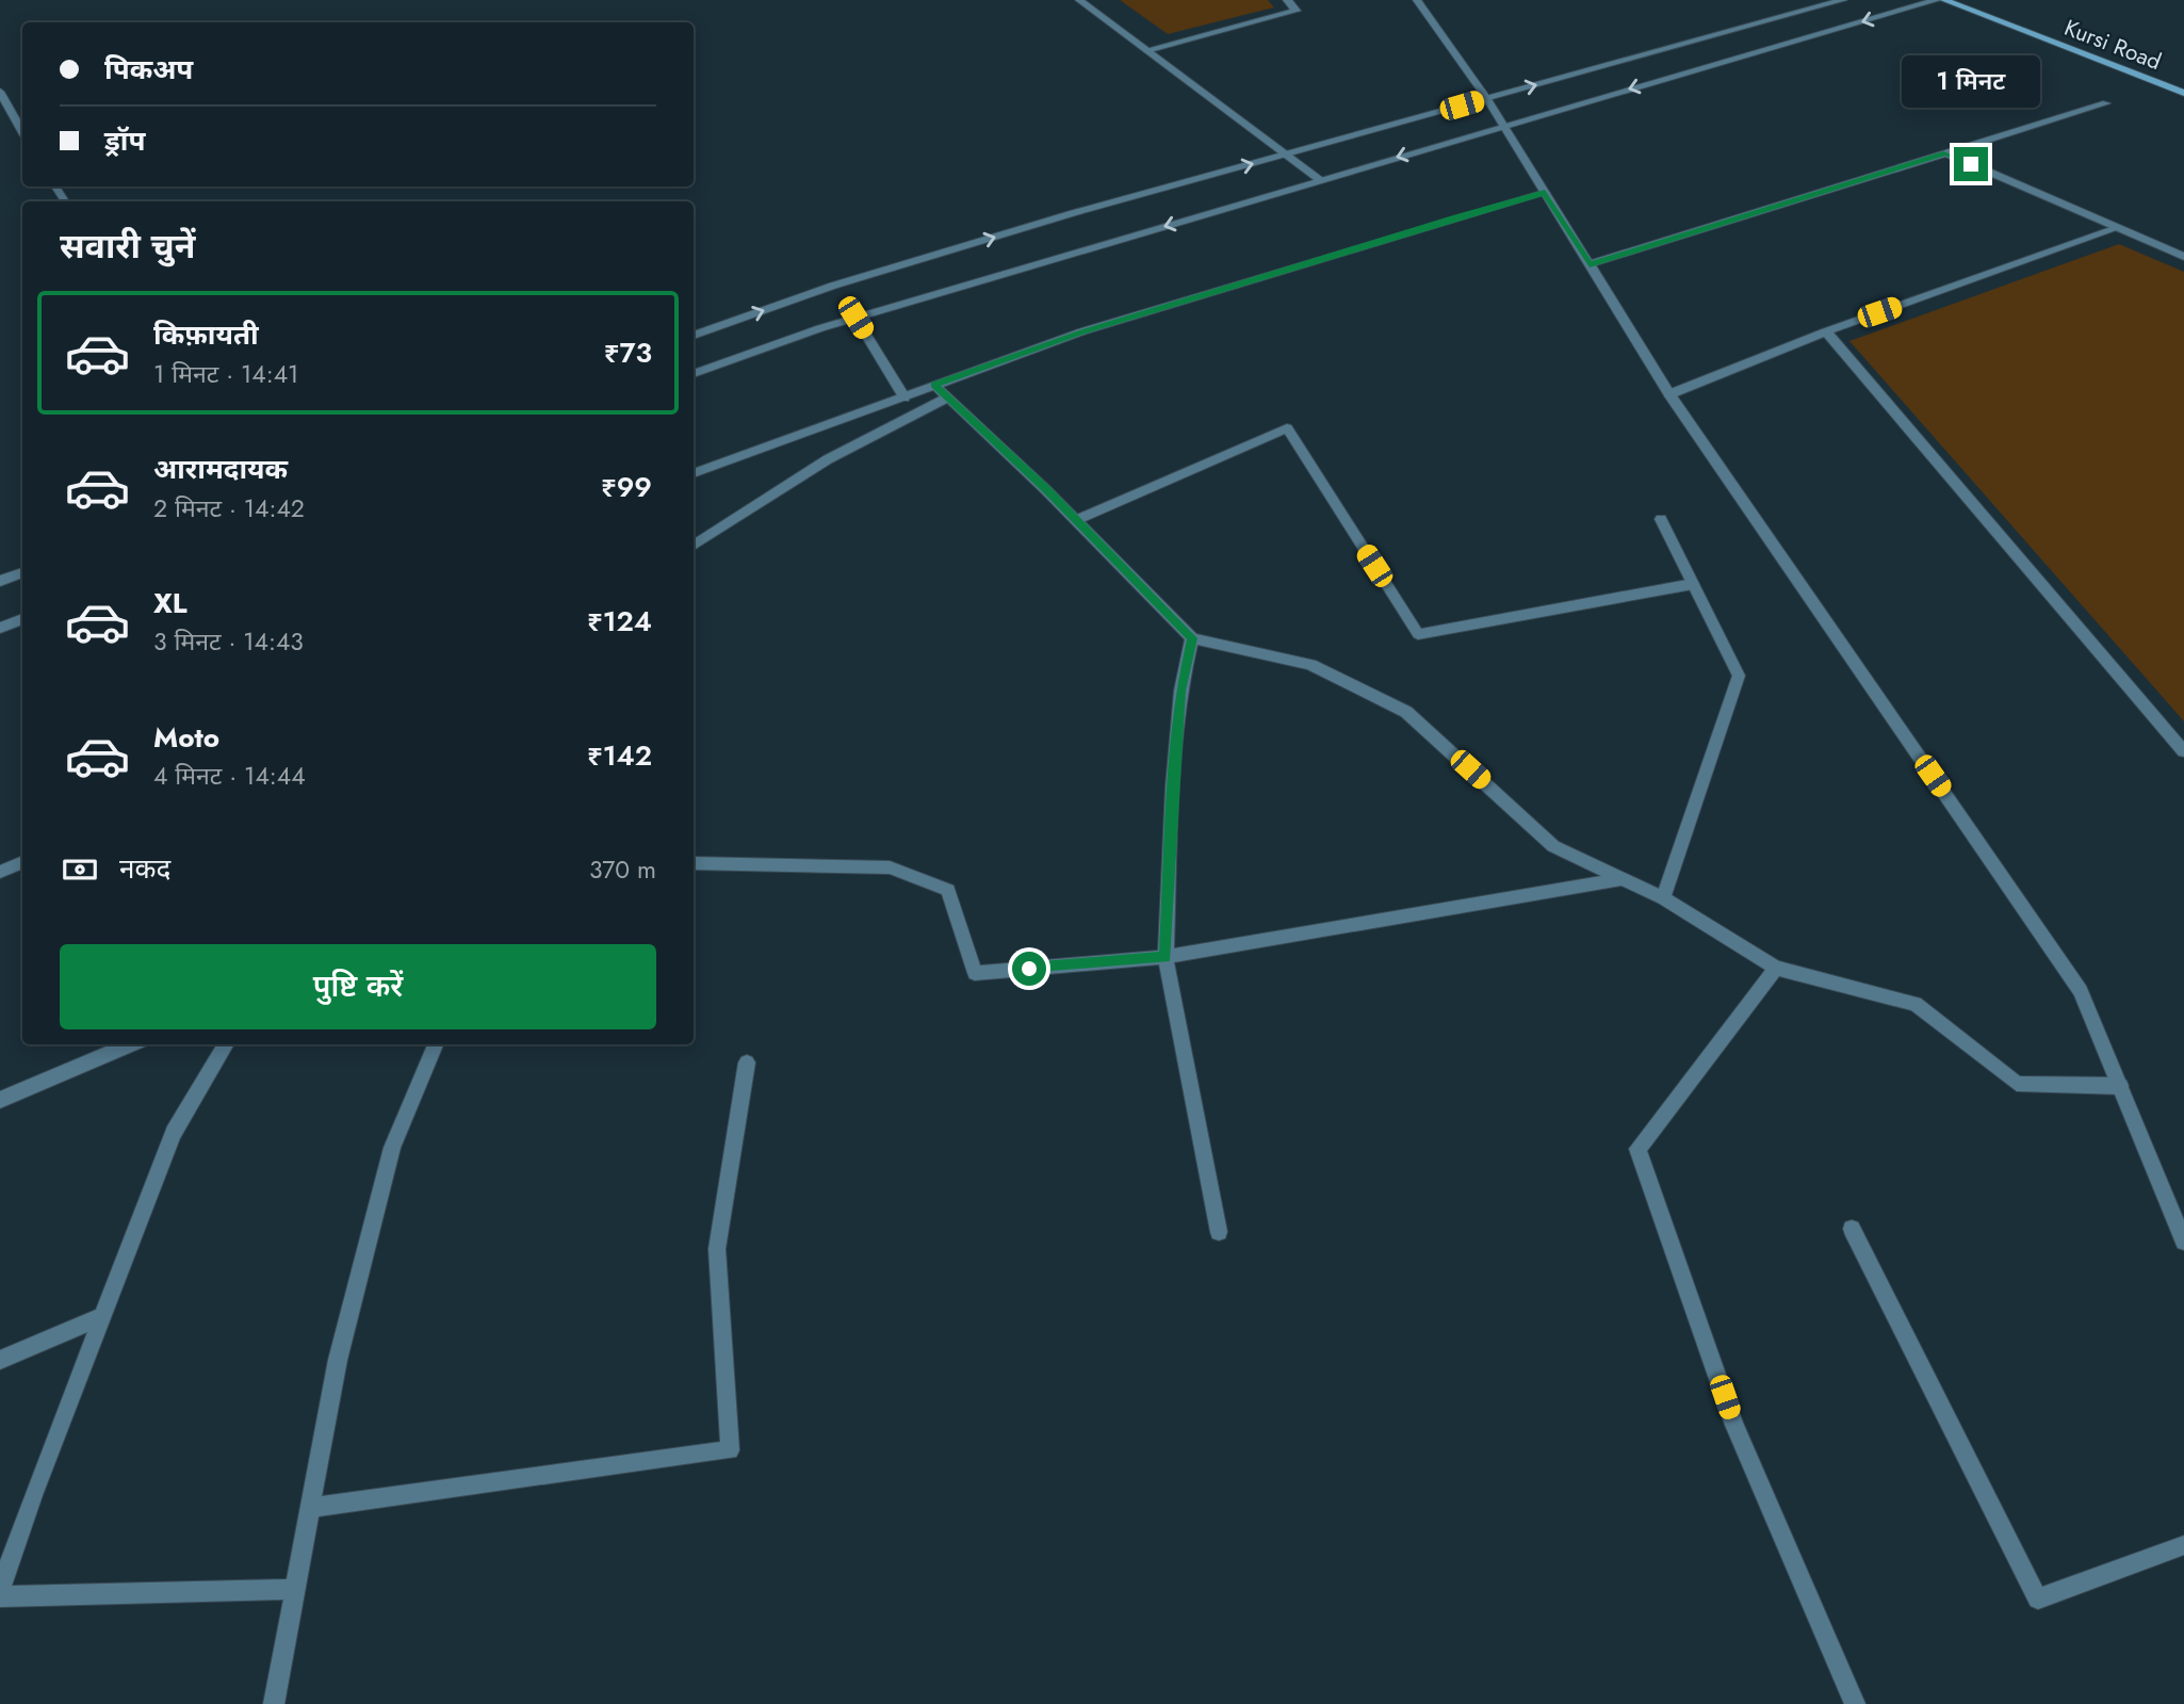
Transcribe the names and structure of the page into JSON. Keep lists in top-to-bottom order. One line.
{"streets":{"main road":["Kursi Road"]},"page":{"banner":["पिकअप","ड्रॉप"],"bubble":"1 मिनट","heading":"सवारी चुनें","list":[{"name":"किफ़ायती","note":"1 मिनट · 14:41","value":"₹73"},{"name":"आरामदायक","note":"2 मिनट · 14:42","value":"₹99"},{"name":"XL","note":"3 मिनट · 14:43","value":"₹124"},{"name":"Moto","note":"4 मिनट · 14:44","value":"₹142"}],"pay":["नकद","370 m"],"buttons":"पुष्टि करें"}}
